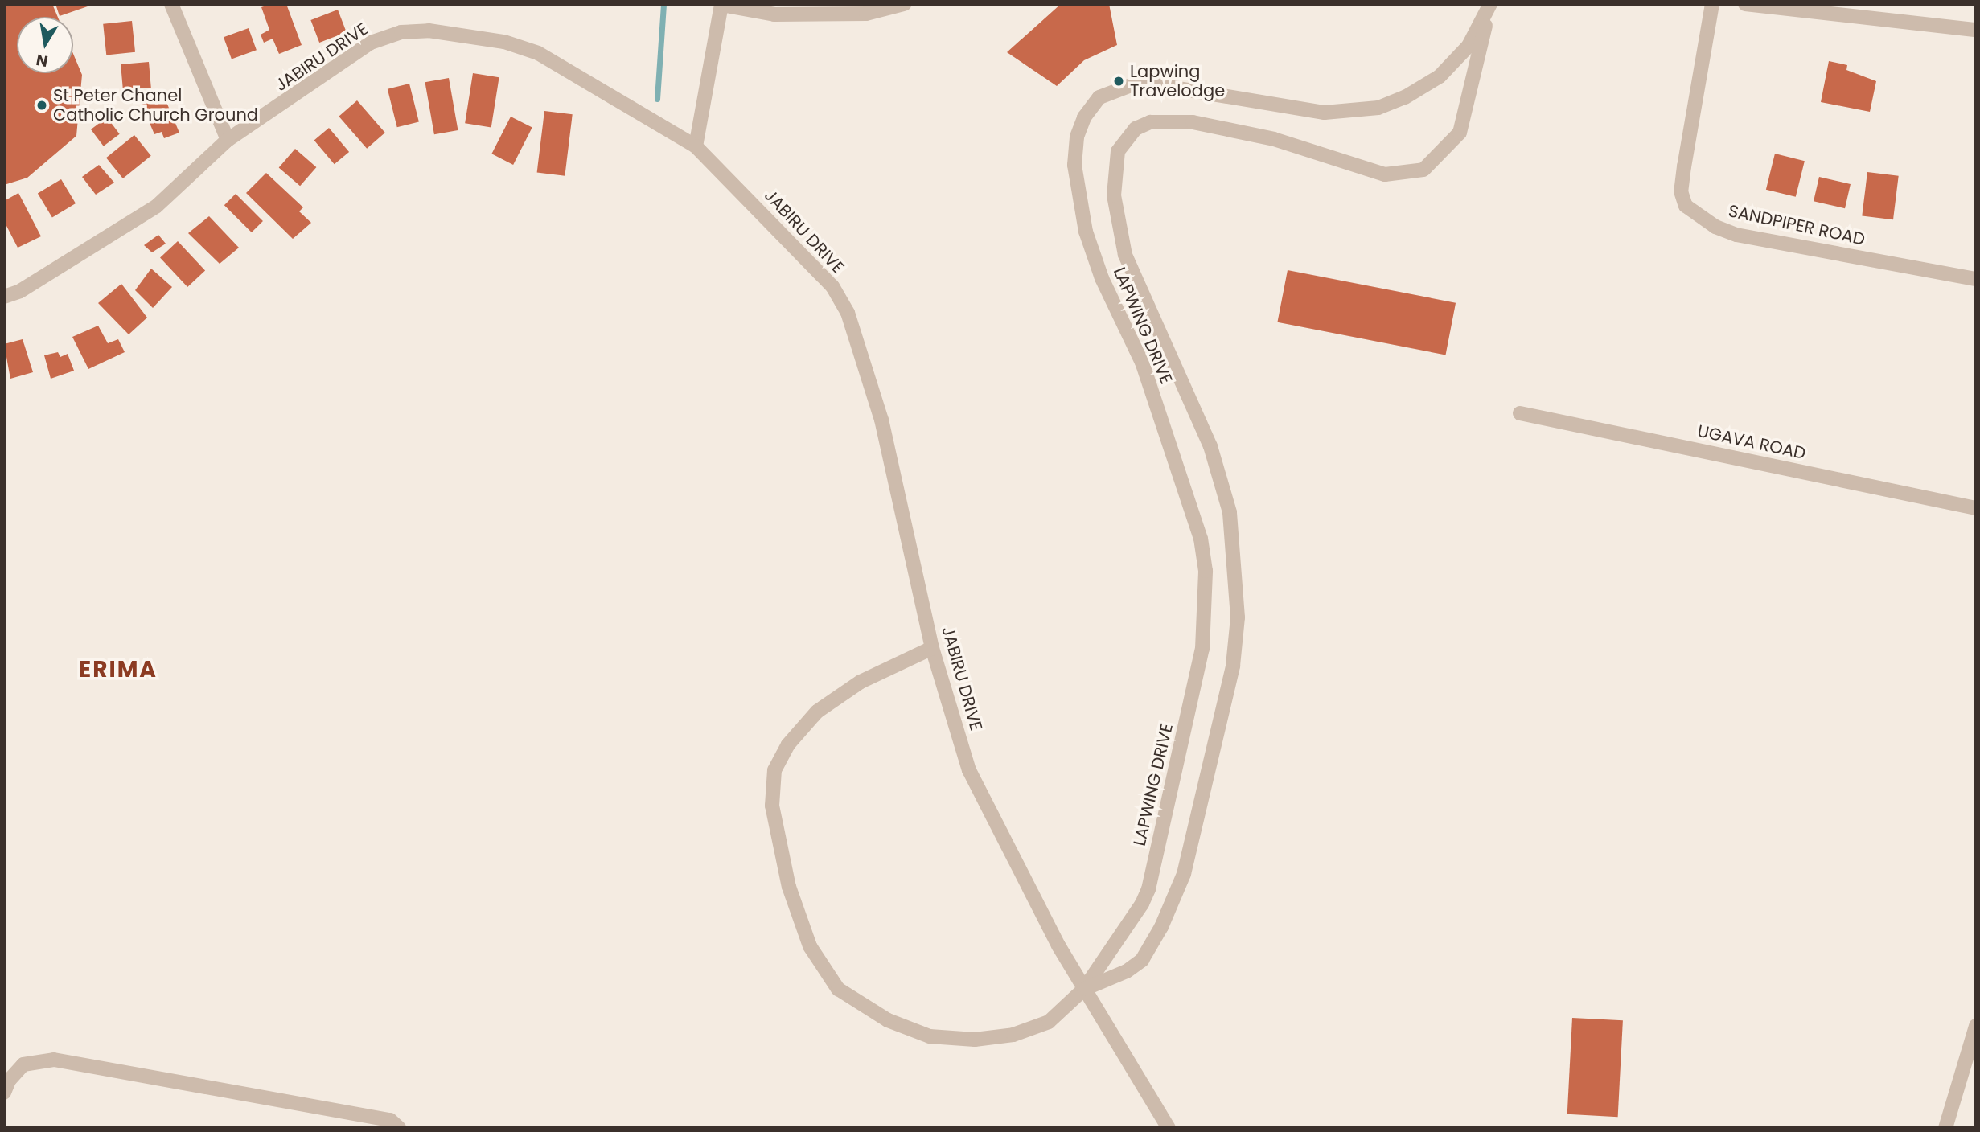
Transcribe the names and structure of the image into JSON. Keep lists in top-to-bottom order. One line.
{"streets":{"street":["JABIRU DRIVE","SANDPIPER ROAD","LAPWING DRIVE","UGAVA ROAD"]},"crossings":[["JABIRU DRIVE","LAPWING DRIVE"]],"districts":["ERIMA"],"places":["Lapwing Travelodge","St Peter Chanel Catholic Church Ground"],"north":"bottom"}
